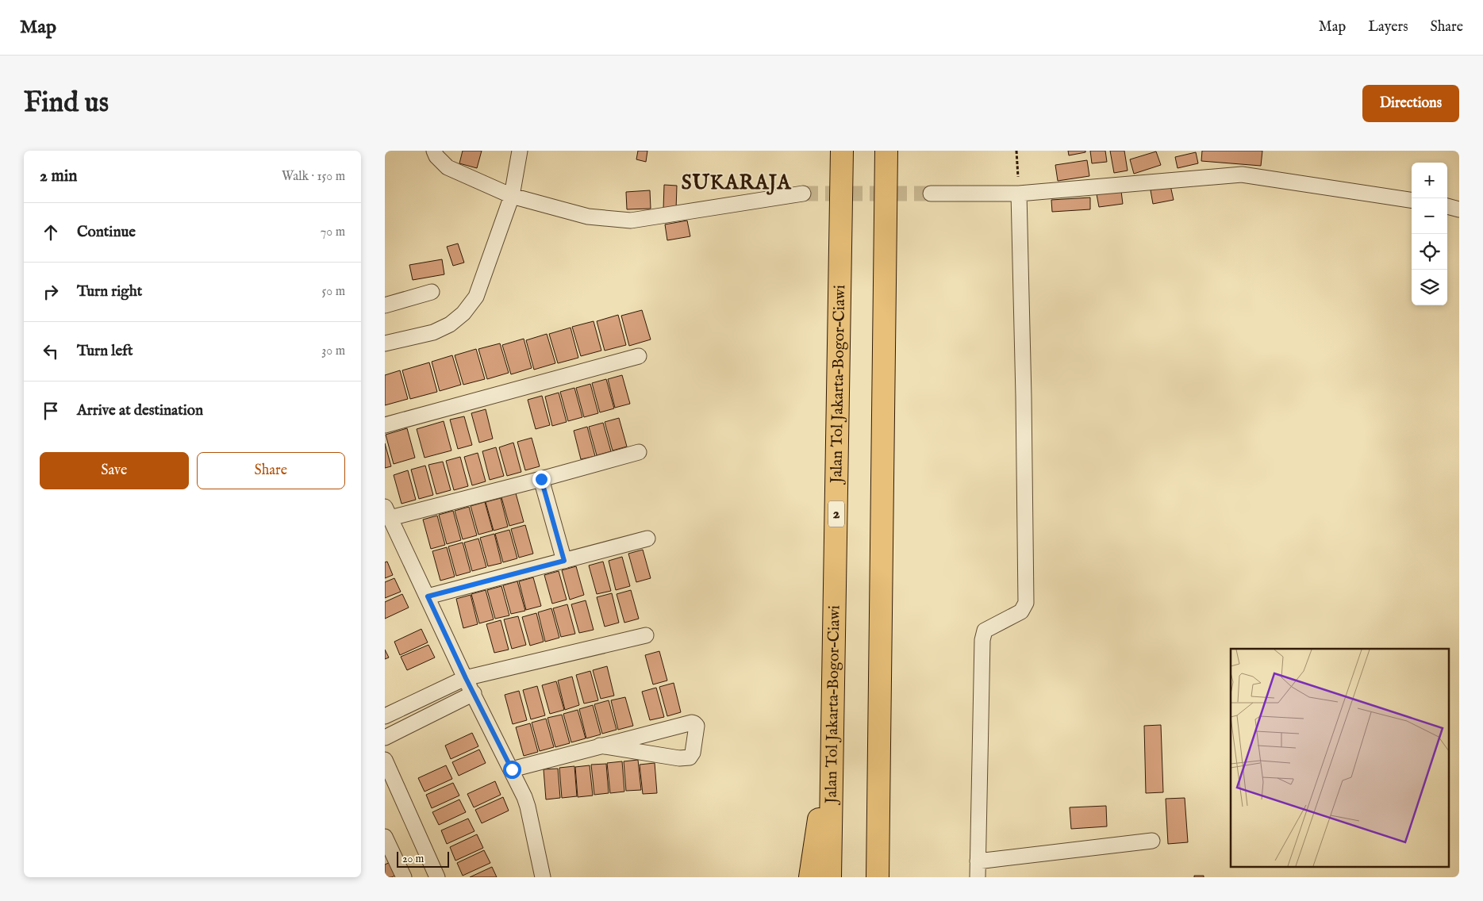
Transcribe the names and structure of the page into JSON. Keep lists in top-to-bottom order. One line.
{"streets":{"highway":["Jalan Tol Jakarta–Bogor–Ciawi","2"]},"districts":["SUKARAJA"],"scale_bar":"20 m","page":{"header":"Map","nav":["Map","Layers","Share"],"buttons":["Directions",["Save","Share"]],"title":"Find us","heading":["2 min","Walk · 150 m"],"map_buttons":["+","−"],"list":[["Continue","70 m"],["Turn right","50 m"],["Turn left","30 m"],"Arrive at destination"],"scale":"20 m"}}
